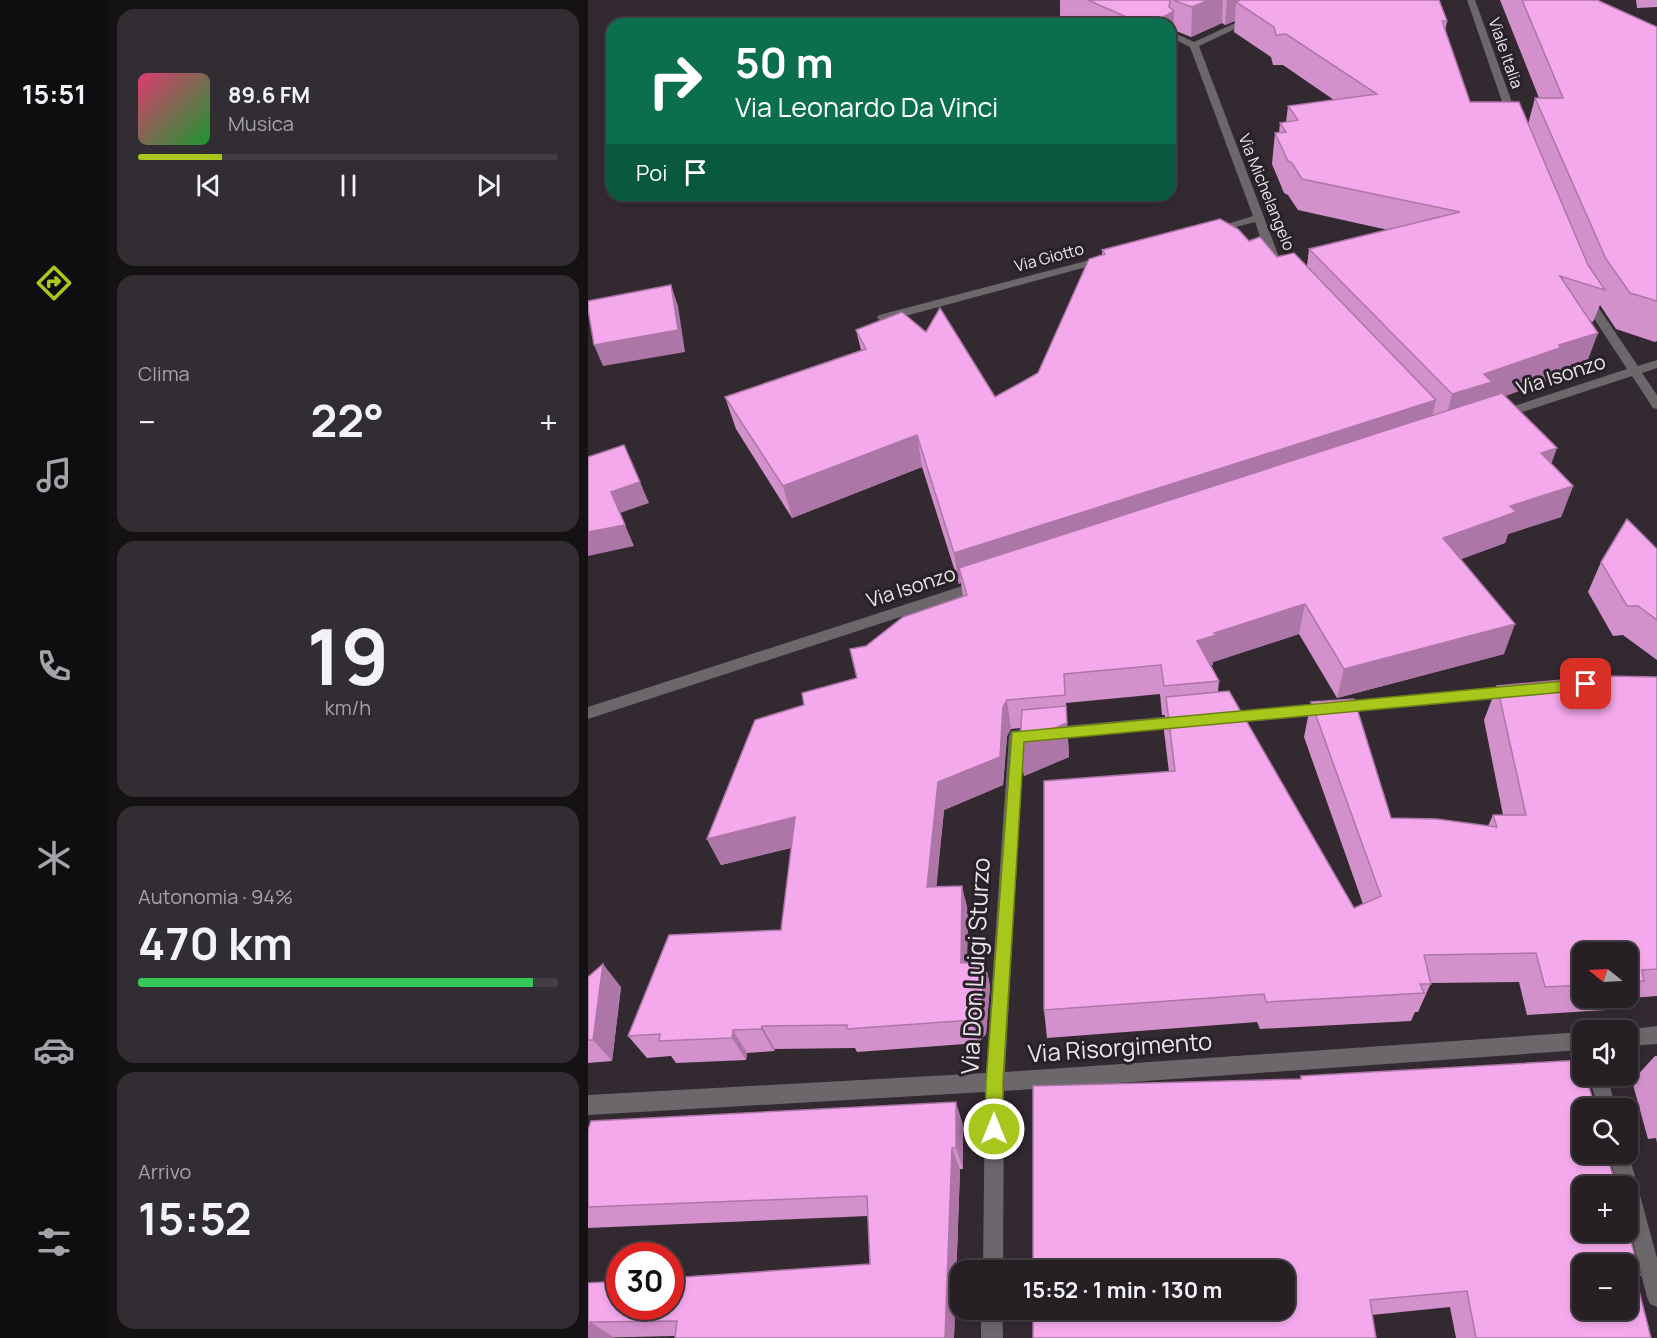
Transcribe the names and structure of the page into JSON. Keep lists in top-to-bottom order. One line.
{"streets":{"street":["Viale Italia","Via Michelangelo","Via Giotto","Via Isonzo","Via Don Luigi Sturzo","Via Risorgimento"]},"crossings":[["Via Don Luigi Sturzo","Via Risorgimento"]],"north":"left","page":{"tabs":"15:51","turn":["50 m","Via Leonardo Da Vinci"],"song":["89.6 FM","Musica"],"then":"Poi","tile":["Clima",["19","km/h"],["Autonomia · 94%","470 km"],["Arrivo","15:52"]],"heat":["−","22°","+"],"map_buttons":["+","−"],"limit":"30","trip":"15:52 · 1 min · 130 m"}}
